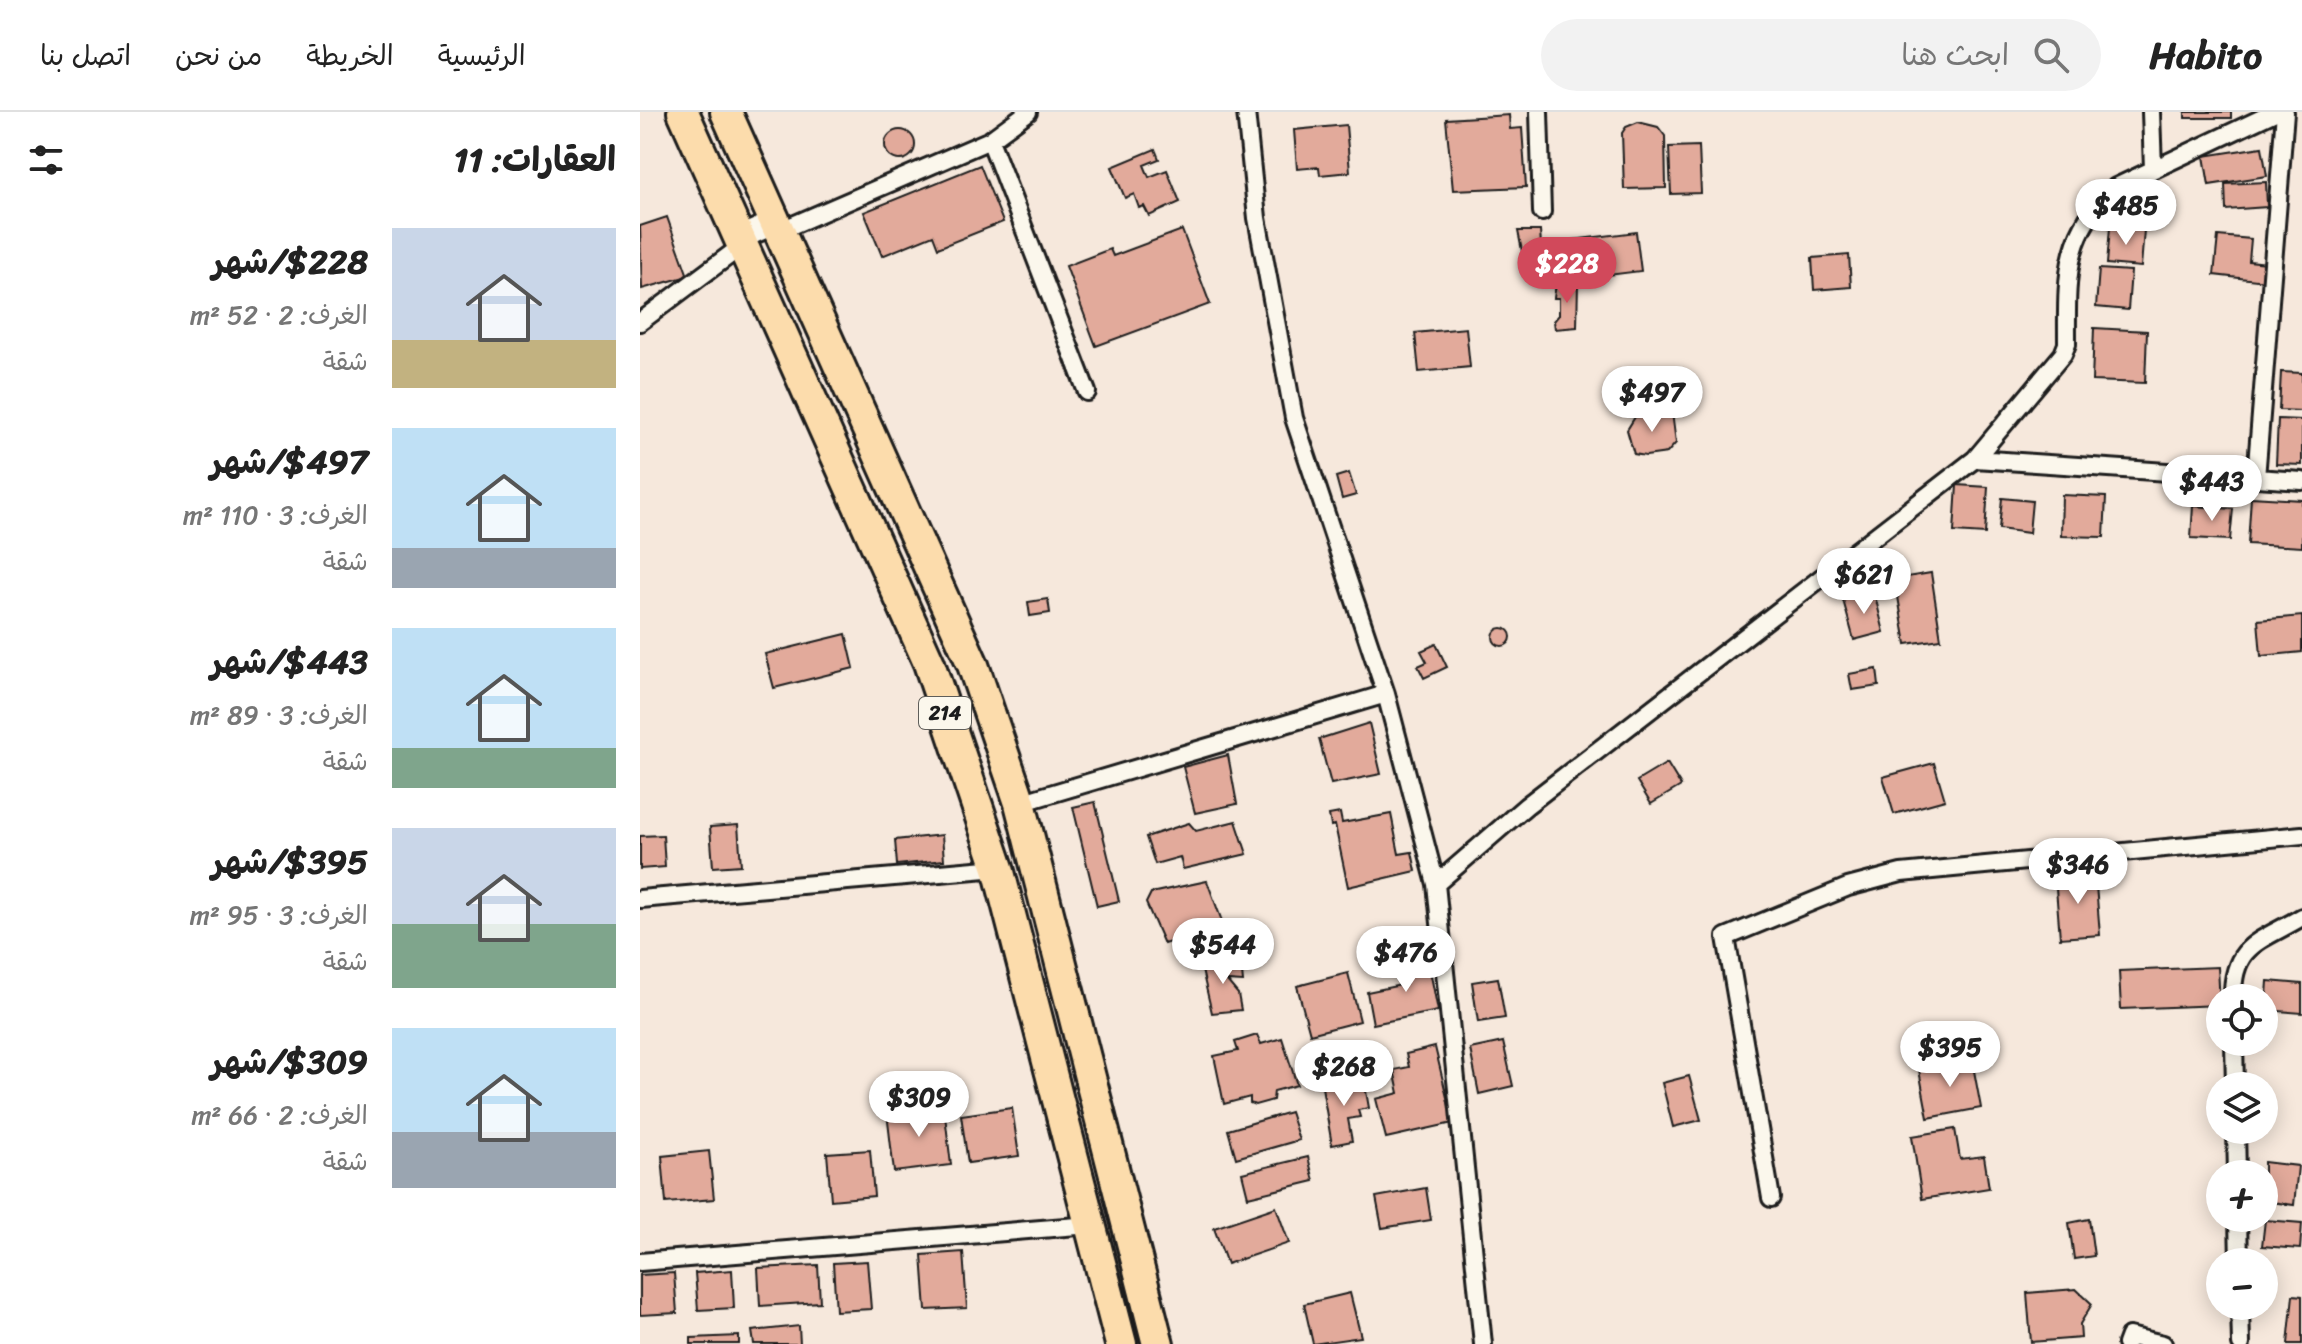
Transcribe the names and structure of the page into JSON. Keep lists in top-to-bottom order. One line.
{"streets":{"highway":["214"]},"page":{"header":"Habito","search":"ابحث هنا","nav":["الرئيسية","الخريطة","من نحن","اتصل بنا"],"heading":"العقارات: 11","price":["$485","$228","$497","$443","$621","$346","$544","$476","$395","$268","$309"],"list":[{"name":"$228/شهر","note":"الغرف: 2 · 52 m² · شقة"},{"name":"$497/شهر","note":"الغرف: 3 · 110 m² · شقة"},{"name":"$443/شهر","note":"الغرف: 3 · 89 m² · شقة"},{"name":"$395/شهر","note":"الغرف: 3 · 95 m² · شقة"},{"name":"$309/شهر","note":"الغرف: 2 · 66 m² · شقة"}],"map_buttons":["+","−"]}}
